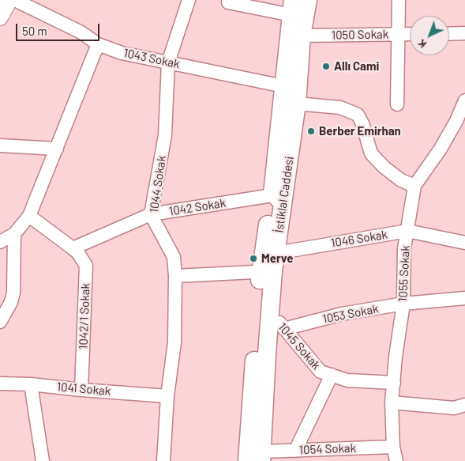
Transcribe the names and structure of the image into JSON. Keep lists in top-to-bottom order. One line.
{"streets":{"main road":["İstiklal Caddesi"],"street":["1050 Sokak","1043 Sokak","1044 Sokak","1042 Sokak","1046 Sokak","1055 Sokak","1053 Sokak","1042/1 Sokak","1045 Sokak","1041 Sokak","1054 Sokak"]},"crossings":[["1050 Sokak","İstiklal Caddesi"],["1043 Sokak","1044 Sokak"],["1043 Sokak","İstiklal Caddesi"],["1043 Sokak","1055 Sokak"],["1044 Sokak","1042 Sokak"],["1044 Sokak","1041 Sokak"],["İstiklal Caddesi","1042 Sokak"],["İstiklal Caddesi","1046 Sokak"],["İstiklal Caddesi","1045 Sokak"],["İstiklal Caddesi","1054 Sokak"],["1042 Sokak","1042/1 Sokak"],["1046 Sokak","1055 Sokak"],["1055 Sokak","1053 Sokak"],["1055 Sokak","1045 Sokak"],["1055 Sokak","1054 Sokak"],["1053 Sokak","1045 Sokak"],["1042/1 Sokak","1041 Sokak"],["1045 Sokak","1054 Sokak"]],"places":["Allı Cami","Berber Emirhan","Merve"],"scale_bar":"50 m","north":"bottom left"}
